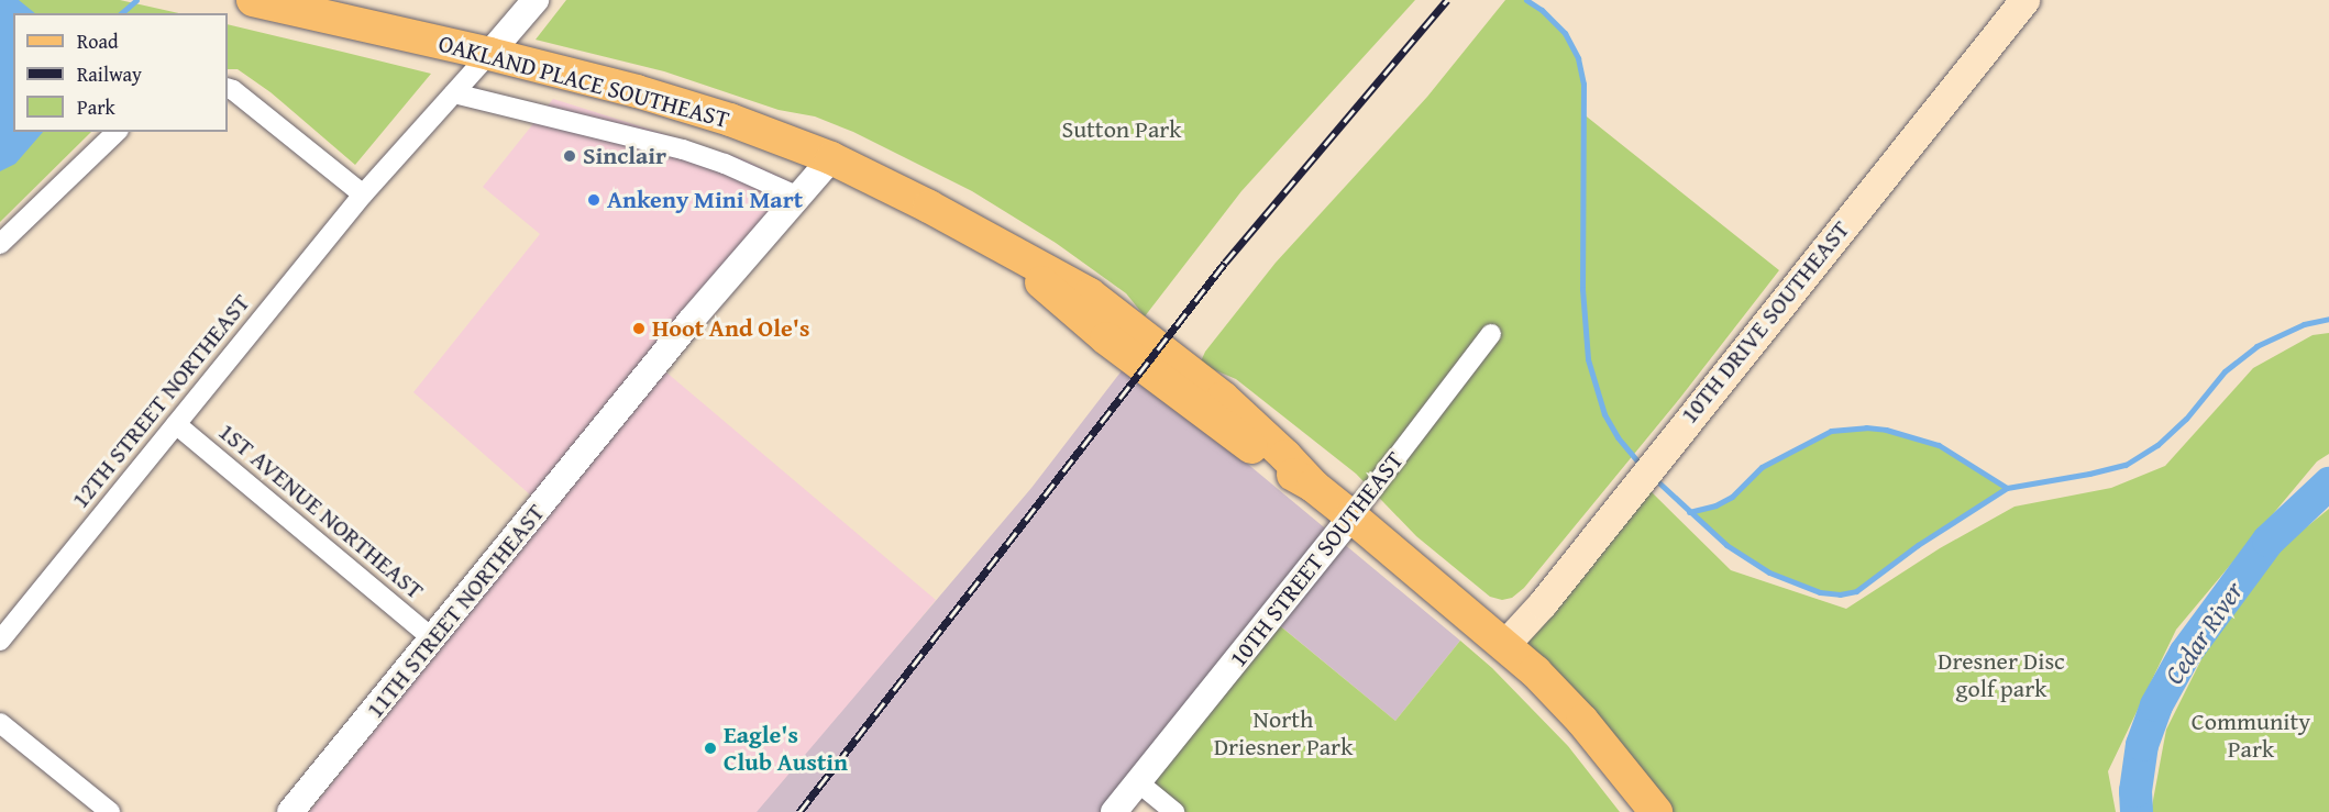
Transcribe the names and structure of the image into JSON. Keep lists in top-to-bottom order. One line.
{"streets":{"main road":["OAKLAND PLACE SOUTHEAST","10TH DRIVE SOUTHEAST"],"street":["12TH STREET NORTHEAST","1ST AVENUE NORTHEAST","10TH STREET SOUTHEAST","11TH STREET NORTHEAST"]},"crossings":[["OAKLAND PLACE SOUTHEAST","10TH DRIVE SOUTHEAST"],["OAKLAND PLACE SOUTHEAST","12TH STREET NORTHEAST"],["OAKLAND PLACE SOUTHEAST","10TH STREET SOUTHEAST"],["OAKLAND PLACE SOUTHEAST","11TH STREET NORTHEAST"],["12TH STREET NORTHEAST","1ST AVENUE NORTHEAST"],["1ST AVENUE NORTHEAST","11TH STREET NORTHEAST"]],"water":["Cedar River"],"parks":["Sutton Park","Dresner Disc golf park","North Driesner Park","Community Park"],"places":["Sinclair","Ankeny Mini Mart","Hoot And Ole's","Eagle's Club Austin"],"legend":["Road","Railway","Park"]}
